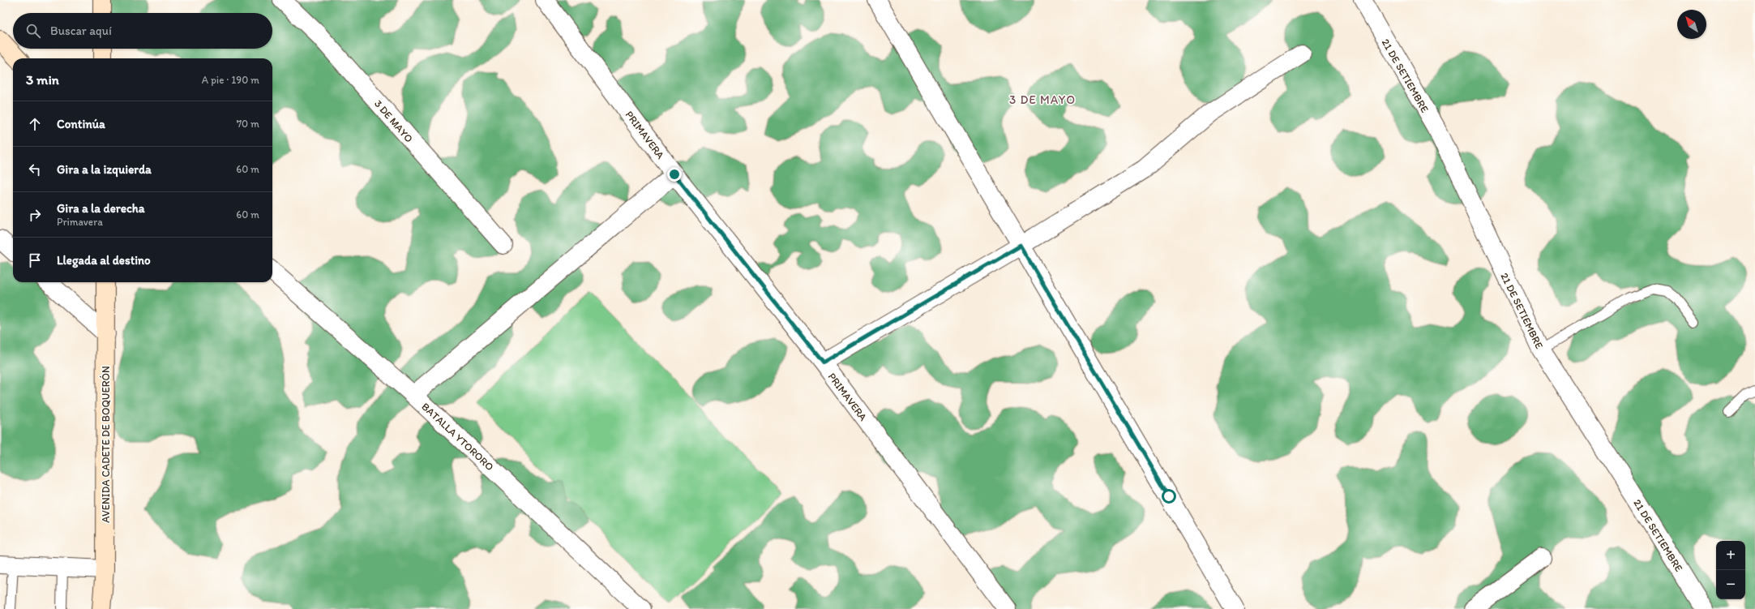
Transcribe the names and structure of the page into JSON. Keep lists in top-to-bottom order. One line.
{"streets":{"main road":["AVENIDA CADETE DE BOQUERÓN"],"street":["21 DE SETIEMBRE","3 DE MAYO","PRIMAVERA","BATALLA YTORORO"]},"districts":["3 DE MAYO"],"north":"top left","page":{"search":"Buscar aquí","heading":["3 min","A pie · 190 m"],"list":[["Continúa","70 m"],["Gira a la izquierda","60 m"],["Gira a la derecha","Primavera","60 m"],"Llegada al destino"],"map_buttons":["+","−"]}}
